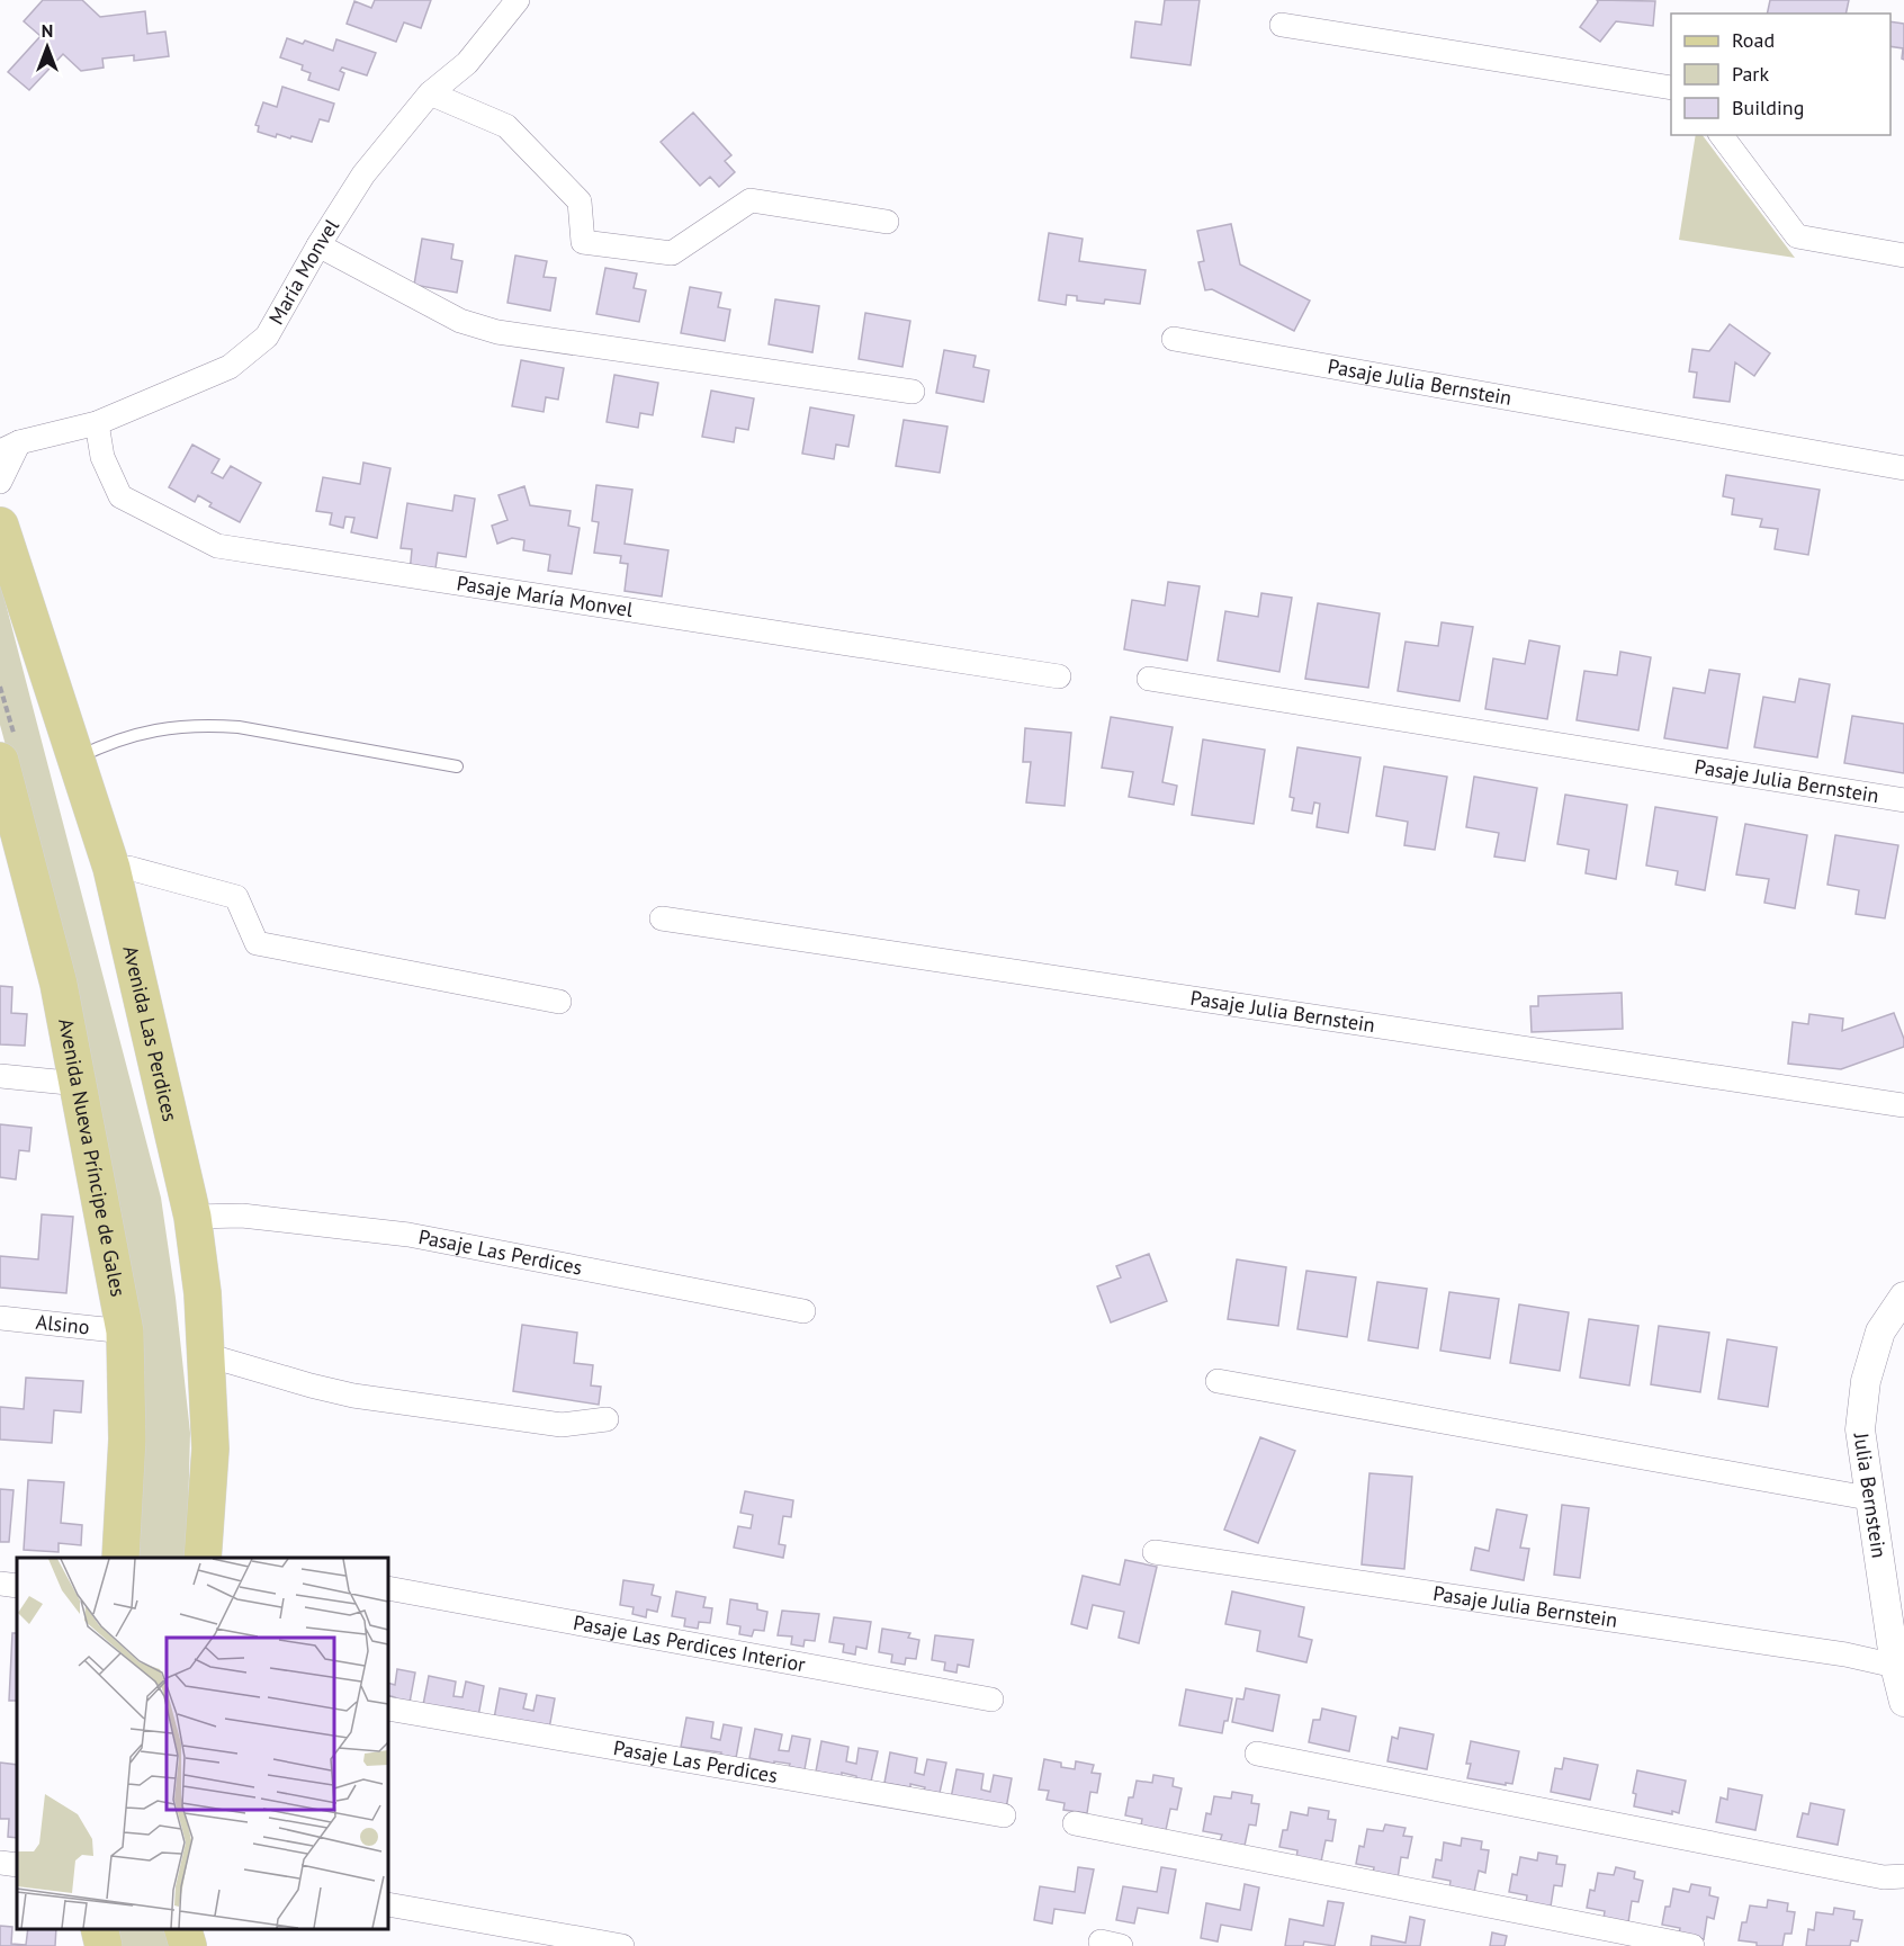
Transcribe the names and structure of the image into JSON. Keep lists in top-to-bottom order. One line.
{"streets":{"main road":["Avenida Las Perdices","Avenida Nueva Príncipe de Gales"],"street":["María Monvel","Pasaje Julia Bernstein","Pasaje María Monvel","Pasaje Las Perdices","Alsino","Julia Bernstein","Pasaje Las Perdices Interior"]},"crossings":[["María Monvel","Pasaje María Monvel"],["Pasaje Julia Bernstein","Julia Bernstein"],["Avenida Las Perdices","Pasaje Las Perdices"],["Avenida Nueva Príncipe de Gales","Alsino"]],"legend":["Road","Park","Building"],"north":"top"}
